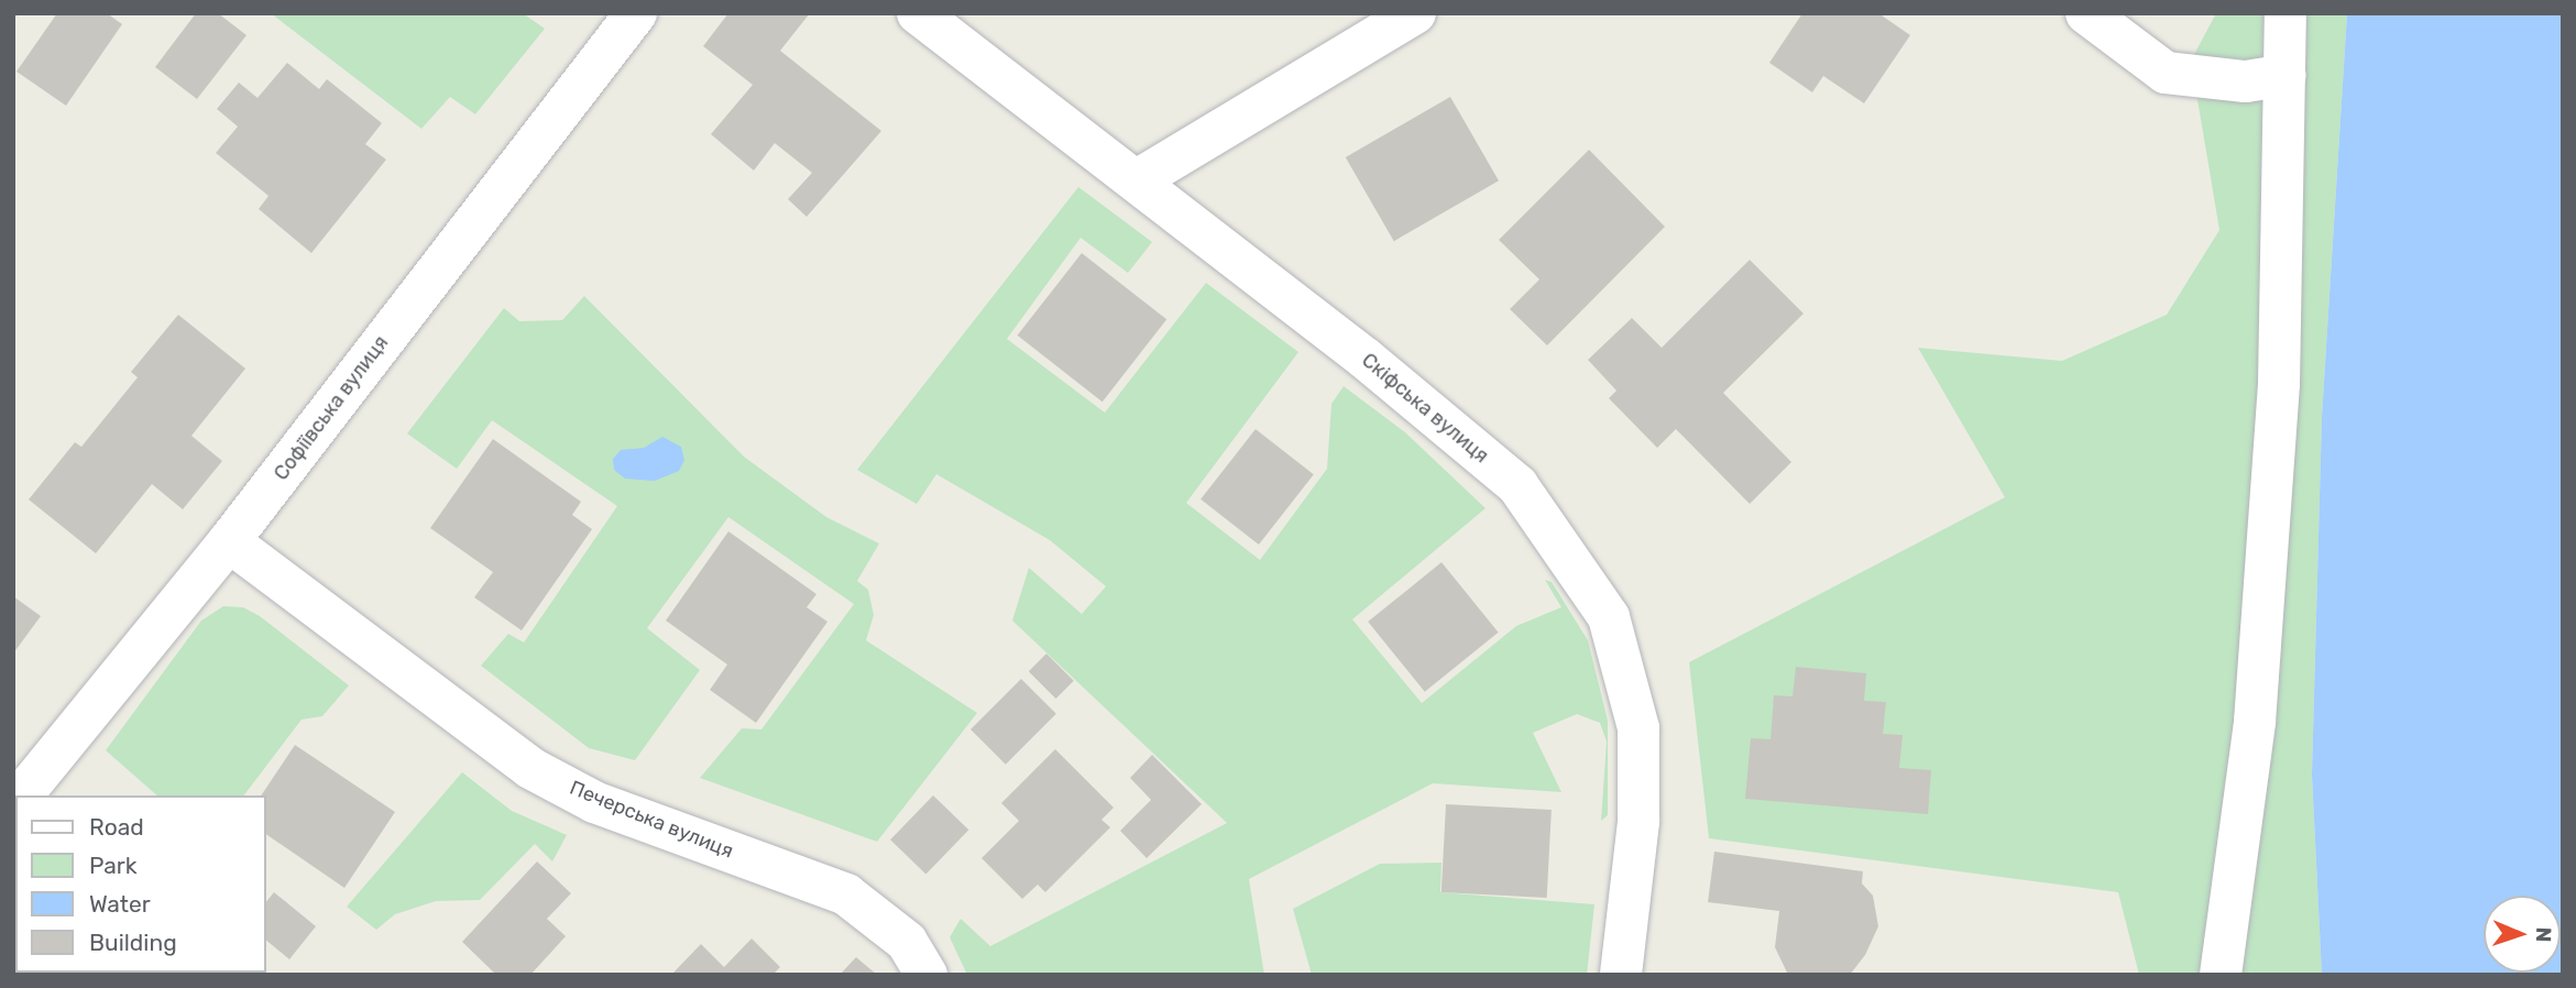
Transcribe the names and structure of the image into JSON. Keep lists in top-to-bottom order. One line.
{"streets":{"street":["Софіївська вулиця","Скіфська вулиця","Печерська вулиця"]},"crossings":[["Софіївська вулиця","Печерська вулиця"]],"legend":["Road","Park","Water","Building"],"north":"right"}
